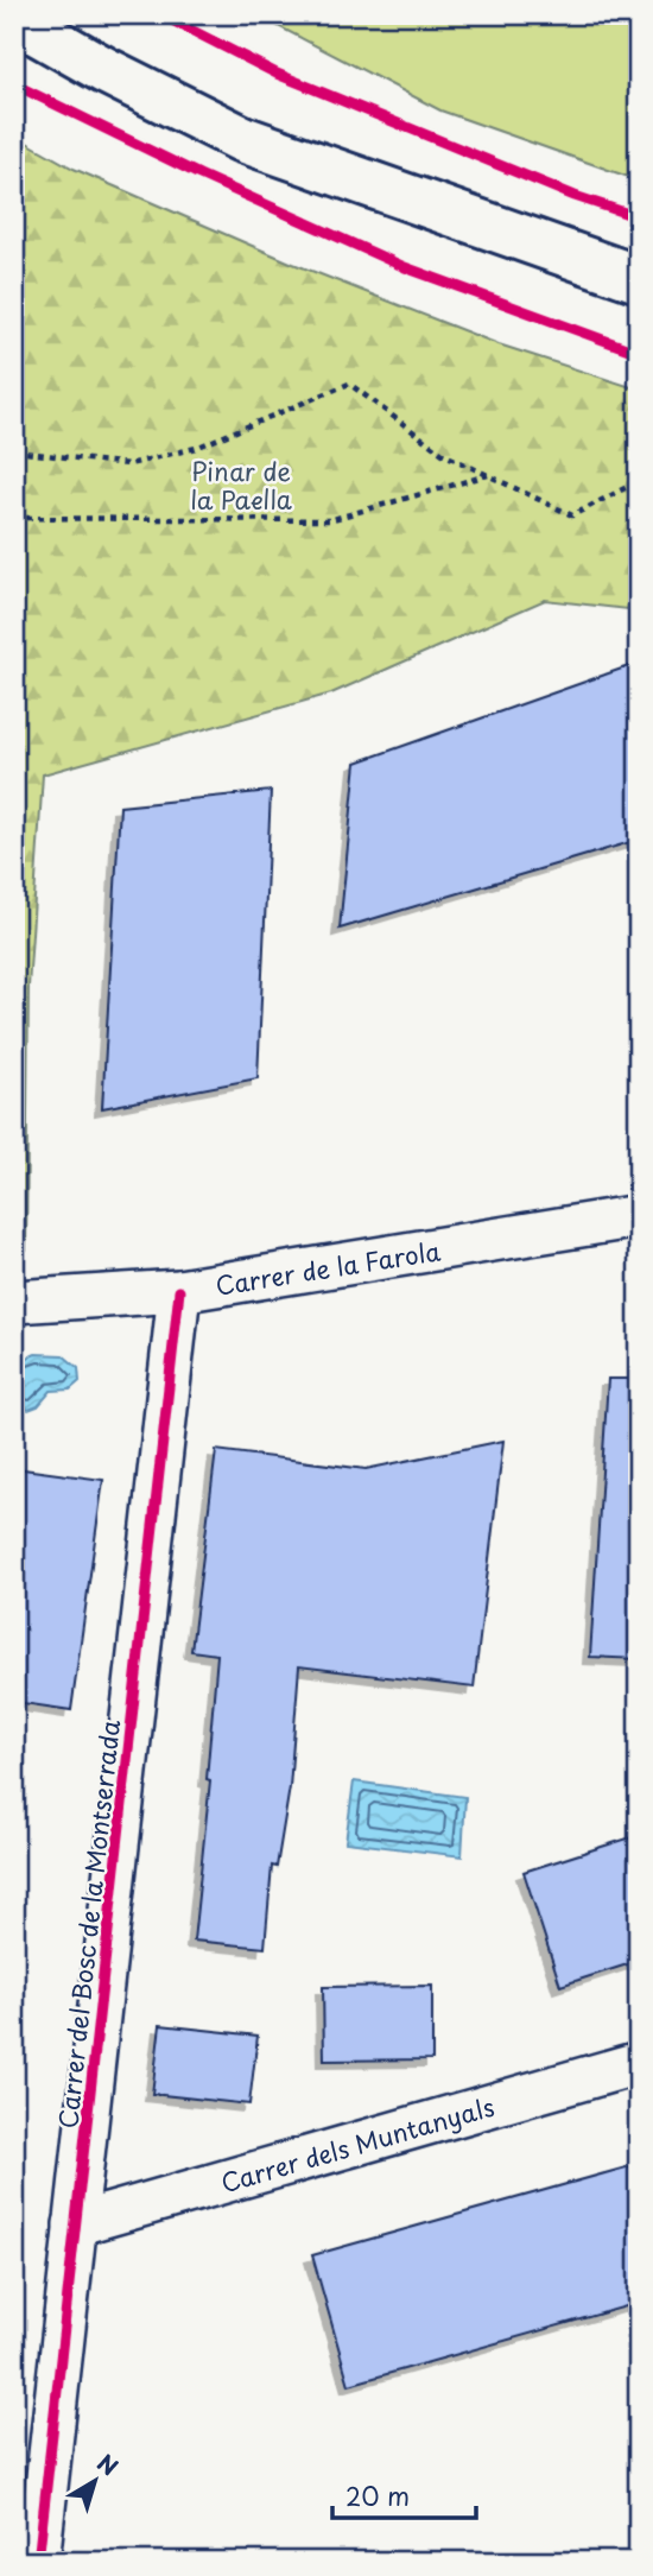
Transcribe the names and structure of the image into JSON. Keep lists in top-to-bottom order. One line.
{"streets":{"street":["Carrer de la Farola","Carrer del Bosc de la Montserrada","Carrer dels Muntanyals"]},"crossings":[["Carrer de la Farola","Carrer del Bosc de la Montserrada"],["Carrer del Bosc de la Montserrada","Carrer dels Muntanyals"]],"parks":["Pinar de la Paella"],"scale_bar":"20 m","north":"top right"}
